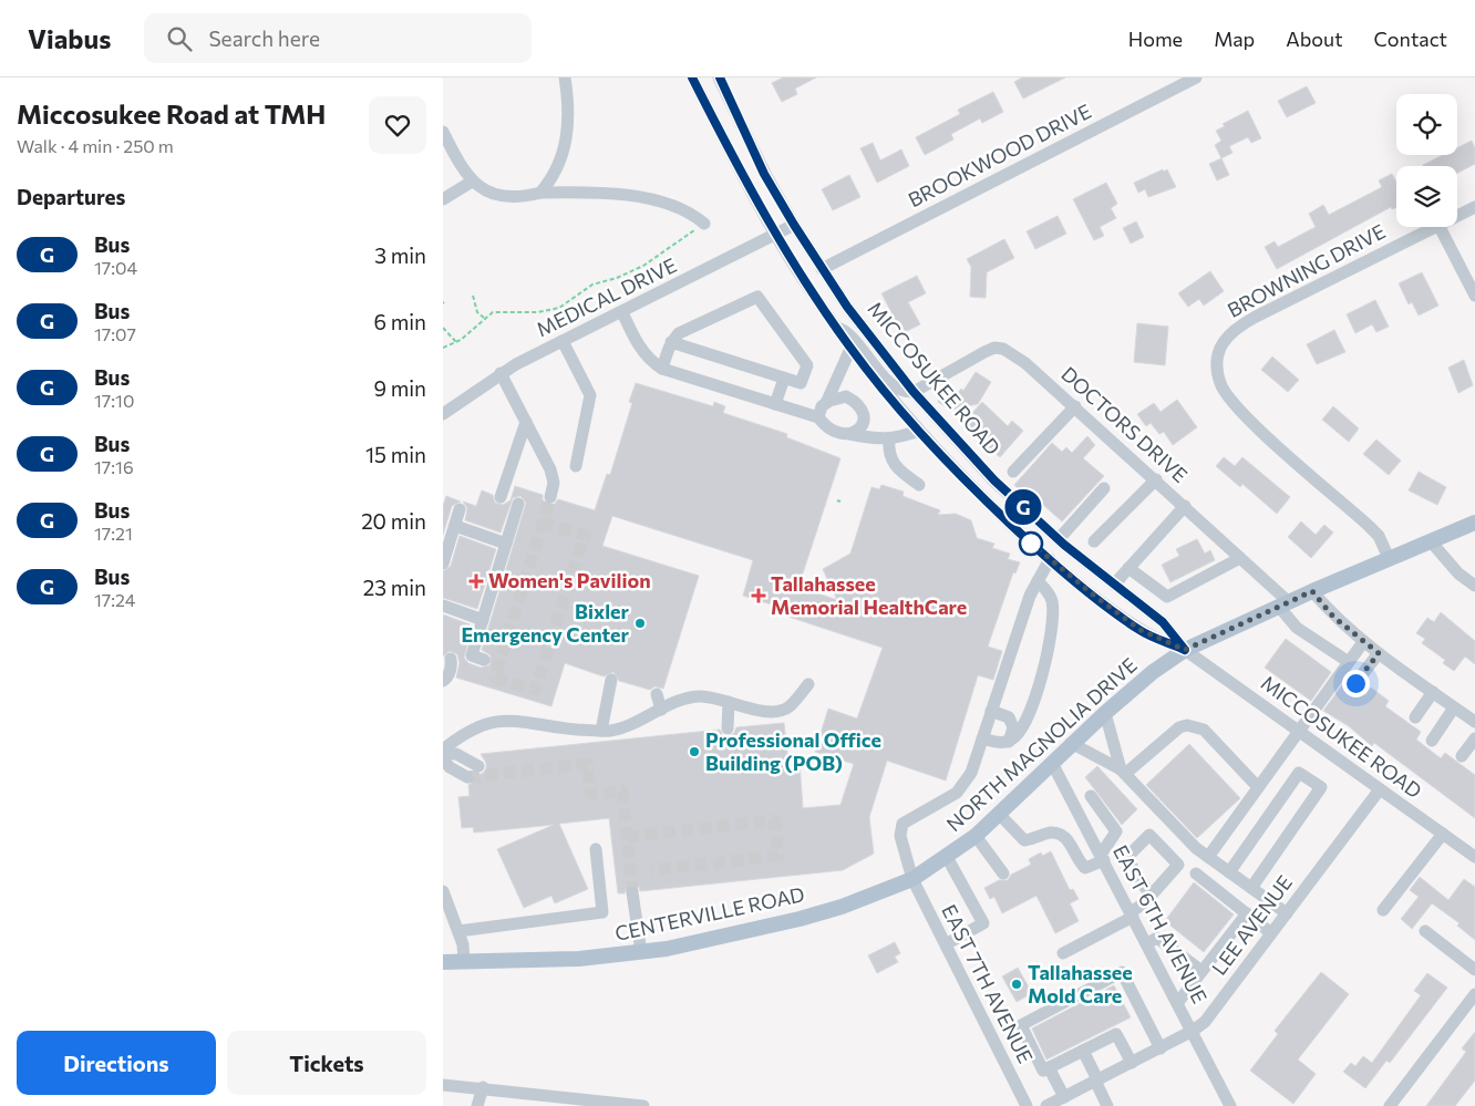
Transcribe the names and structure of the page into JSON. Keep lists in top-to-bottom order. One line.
{"streets":{"main road":["NORTH MAGNOLIA DRIVE","CENTERVILLE ROAD"],"street":["BROOKWOOD DRIVE","BROWNING DRIVE","MEDICAL DRIVE","MICCOSUKEE ROAD","DOCTORS DRIVE","EAST 6TH AVENUE","LEE AVENUE","EAST 7TH AVENUE"]},"crossings":[["BROOKWOOD DRIVE","MICCOSUKEE ROAD"],["BROWNING DRIVE","NORTH MAGNOLIA DRIVE"],["MEDICAL DRIVE","MICCOSUKEE ROAD"],["MICCOSUKEE ROAD","DOCTORS DRIVE"],["MICCOSUKEE ROAD","NORTH MAGNOLIA DRIVE"],["MICCOSUKEE ROAD","LEE AVENUE"],["MICCOSUKEE ROAD","EAST 7TH AVENUE"],["DOCTORS DRIVE","NORTH MAGNOLIA DRIVE"],["NORTH MAGNOLIA DRIVE","CENTERVILLE ROAD"],["NORTH MAGNOLIA DRIVE","EAST 6TH AVENUE"],["NORTH MAGNOLIA DRIVE","EAST 7TH AVENUE"],["CENTERVILLE ROAD","EAST 7TH AVENUE"],["EAST 6TH AVENUE","LEE AVENUE"]],"places":{"health":["Women's Pavilion","Tallahassee Memorial HealthCare"],"other":["Bixler Emergency Center","Professional Office Building (POB)","Tallahassee Mold Care"]},"lines":["bus line G"],"page":{"header":"Viabus","search":"Search here","nav":["Home","Map","About","Contact"],"heading":[["Miccosukee Road at TMH","Walk · 4 min · 250 m"],"Departures"],"on_map":"G","list":[{"mark":"G","name":"Bus","note":"17:04","value":"3 min"},{"mark":"G","name":"Bus","note":"17:07","value":"6 min"},{"mark":"G","name":"Bus","note":"17:10","value":"9 min"},{"mark":"G","name":"Bus","note":"17:16","value":"15 min"},{"mark":"G","name":"Bus","note":"17:21","value":"20 min"},{"mark":"G","name":"Bus","note":"17:24","value":"23 min"}],"buttons":["Directions","Tickets"]}}
